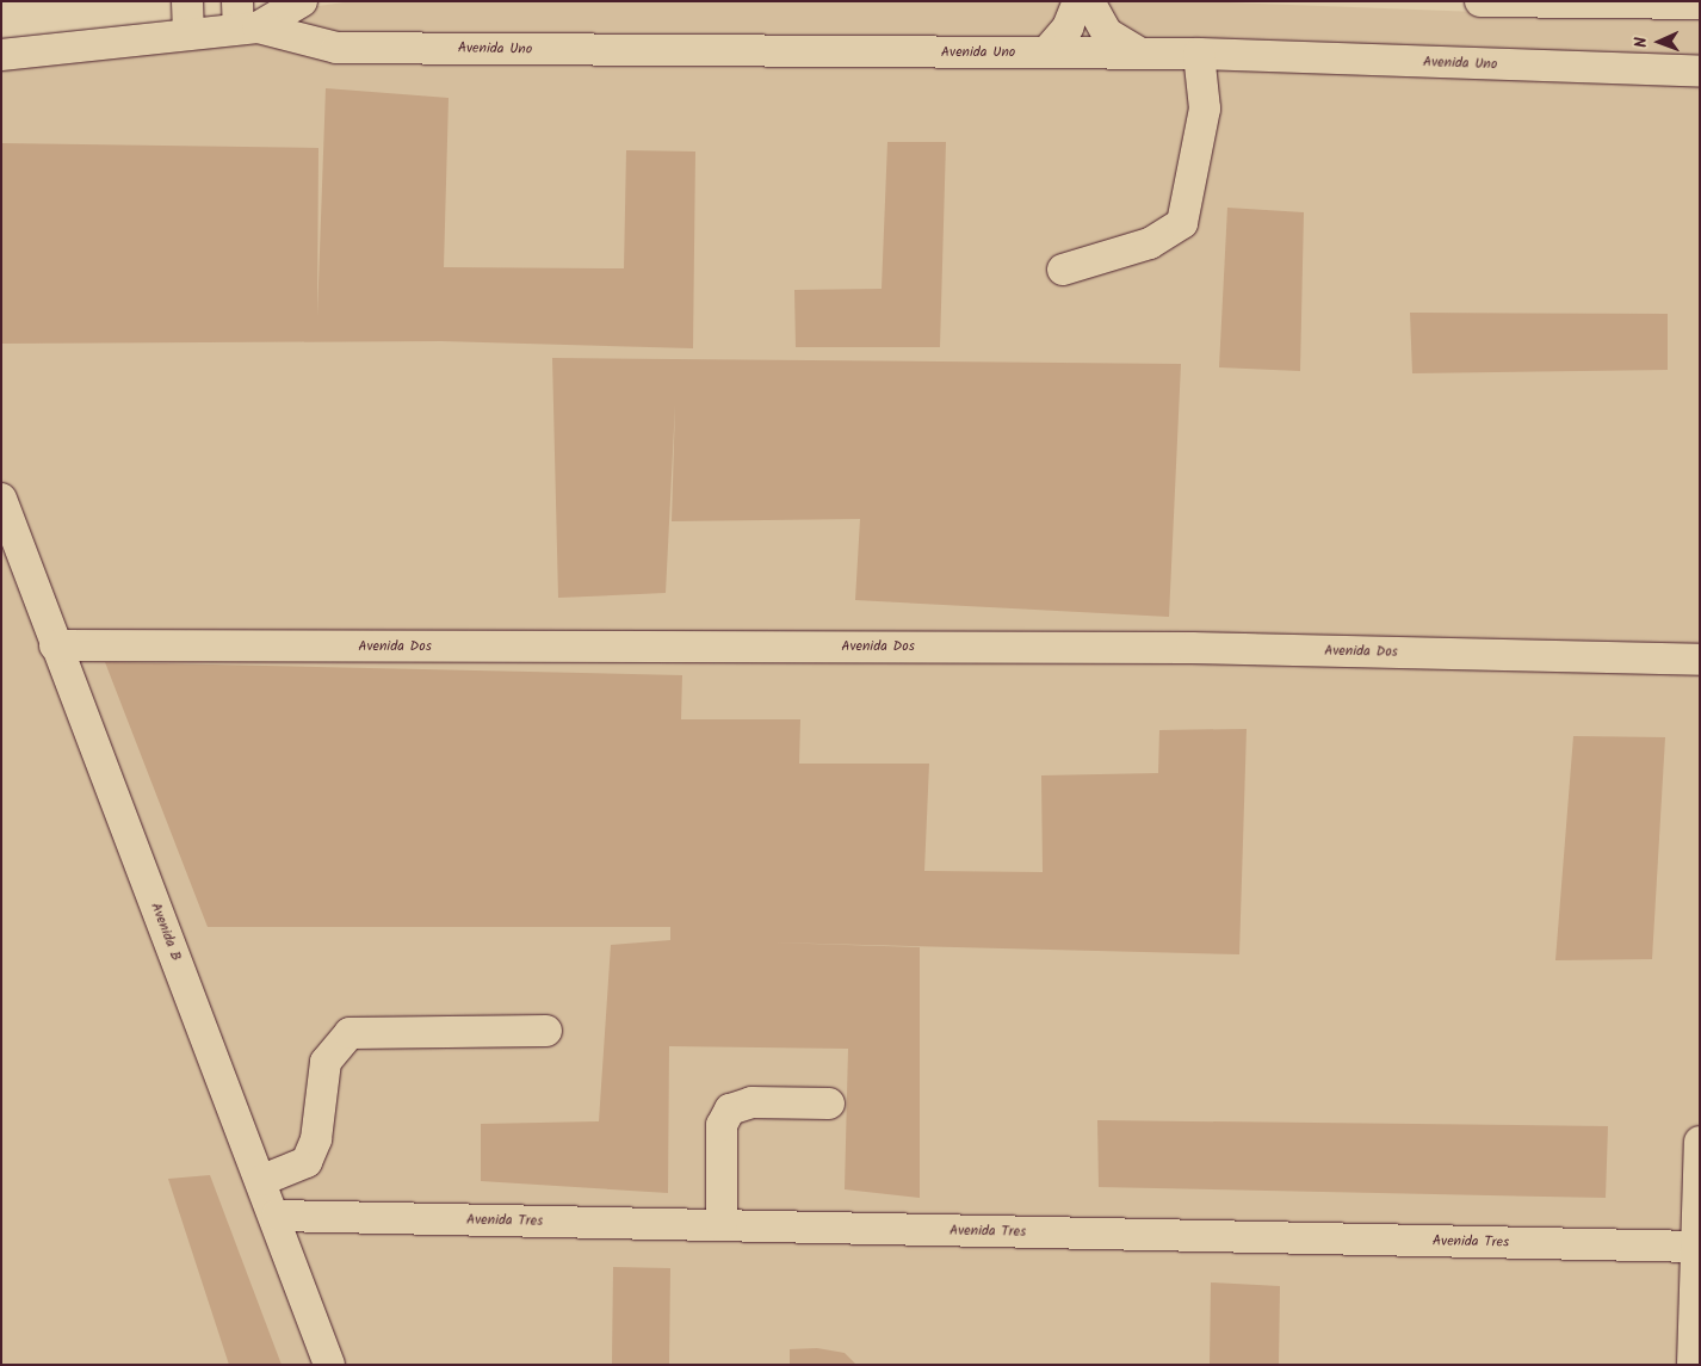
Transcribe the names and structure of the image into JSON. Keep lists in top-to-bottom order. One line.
{"streets":{"street":["Avenida Uno","Avenida Dos","Avenida B","Avenida Tres"]},"crossings":[["Avenida Dos","Avenida B"],["Avenida B","Avenida Tres"]],"north":"left"}
